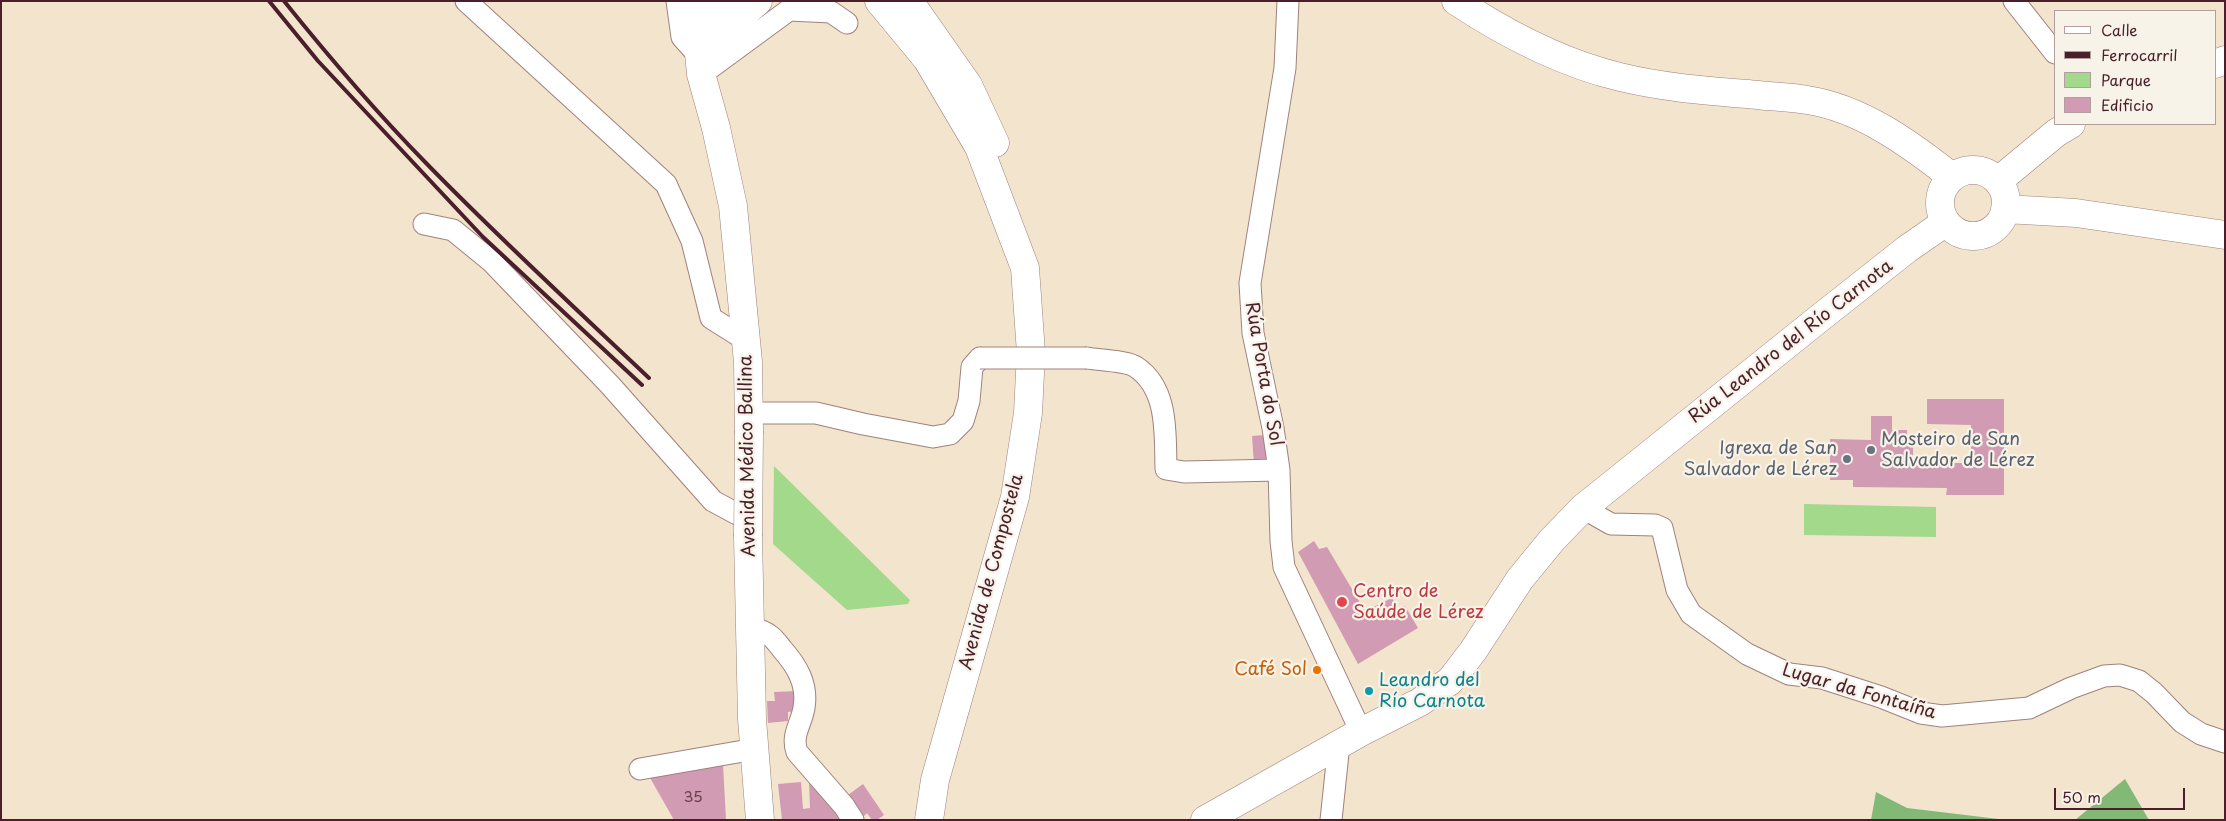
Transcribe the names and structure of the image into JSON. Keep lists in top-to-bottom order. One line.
{"streets":{"main road":["Rúa Leandro del Río Carnota","Avenida Médico Ballina","Avenida de Compostela"],"street":["Rúa Porta do Sol","Lugar da Fontaíña"]},"crossings":[["Rúa Leandro del Río Carnota","Rúa Porta do Sol"],["Rúa Leandro del Río Carnota","Lugar da Fontaíña"]],"places":["Mosteiro de San Salvador de Lérez","Igrexa de San Salvador de Lérez","Centro de Saúde de Lérez","Café Sol","Leandro del Río Carnota"],"house_numbers":["35"],"legend":["Calle","Ferrocarril","Parque","Edificio"],"scale_bar":"50 m"}
